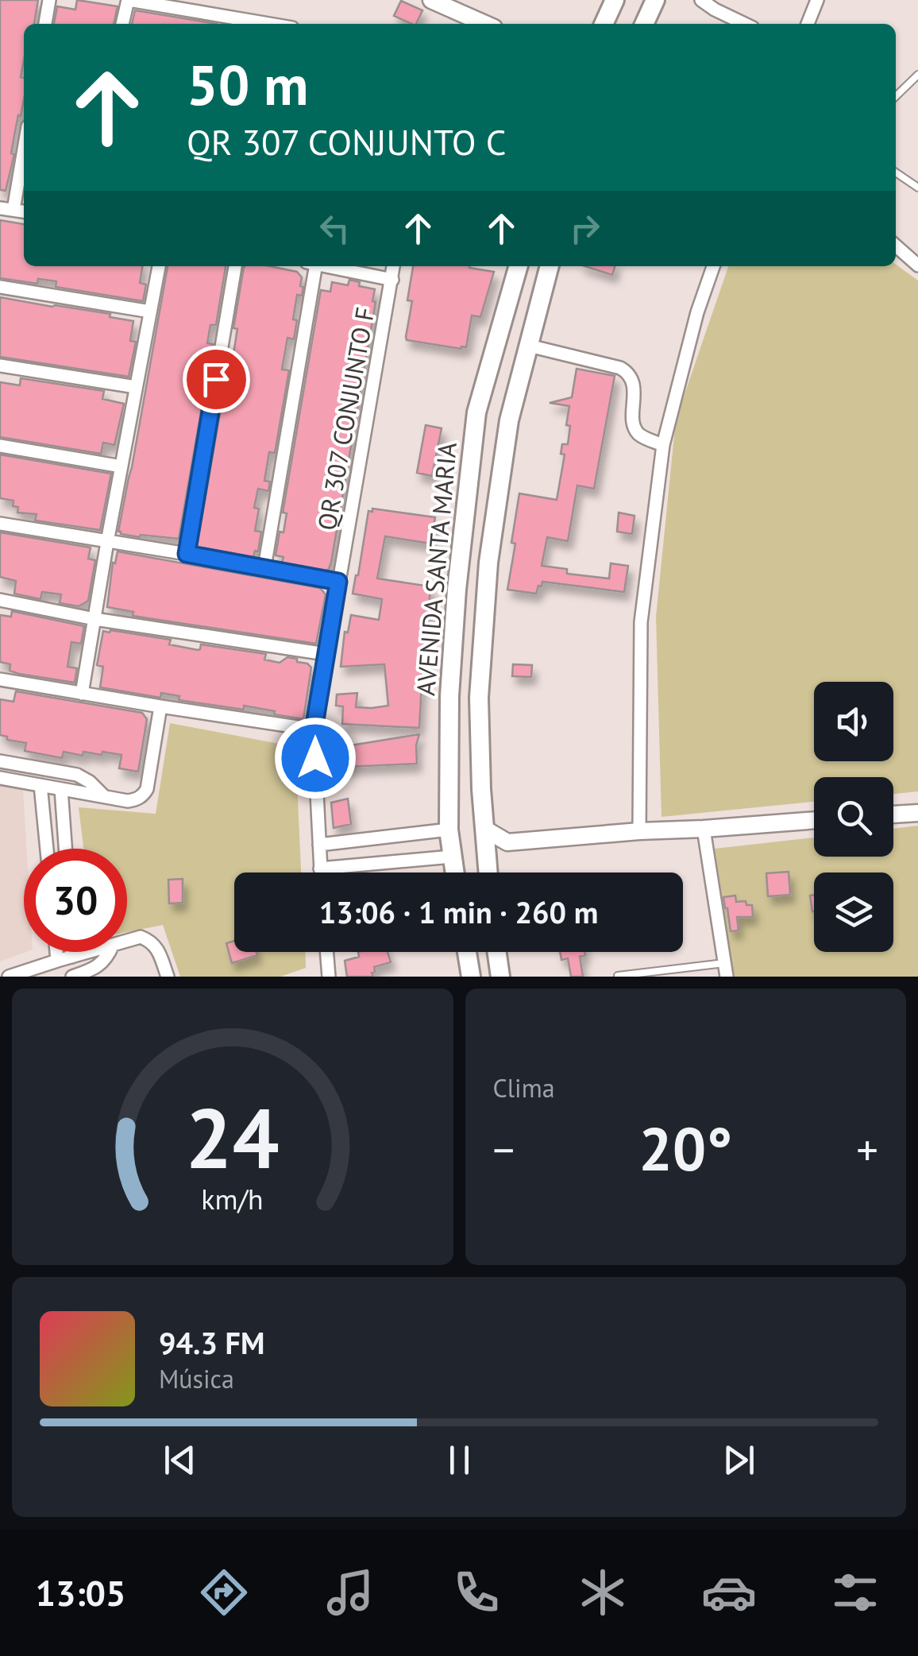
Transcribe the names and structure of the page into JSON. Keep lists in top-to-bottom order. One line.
{"streets":{"main road":["AVENIDA SANTA MARIA"],"street":["QR 307 CONJUNTO F"]},"page":{"turn":["50 m","QR 307 CONJUNTO C"],"limit":"30","trip":"13:06 · 1 min · 260 m","tile":"Clima","heat":["−","20°","+"],"song":["94.3 FM","Música"],"tabs":"13:05","gauge":["24","km/h"]}}
